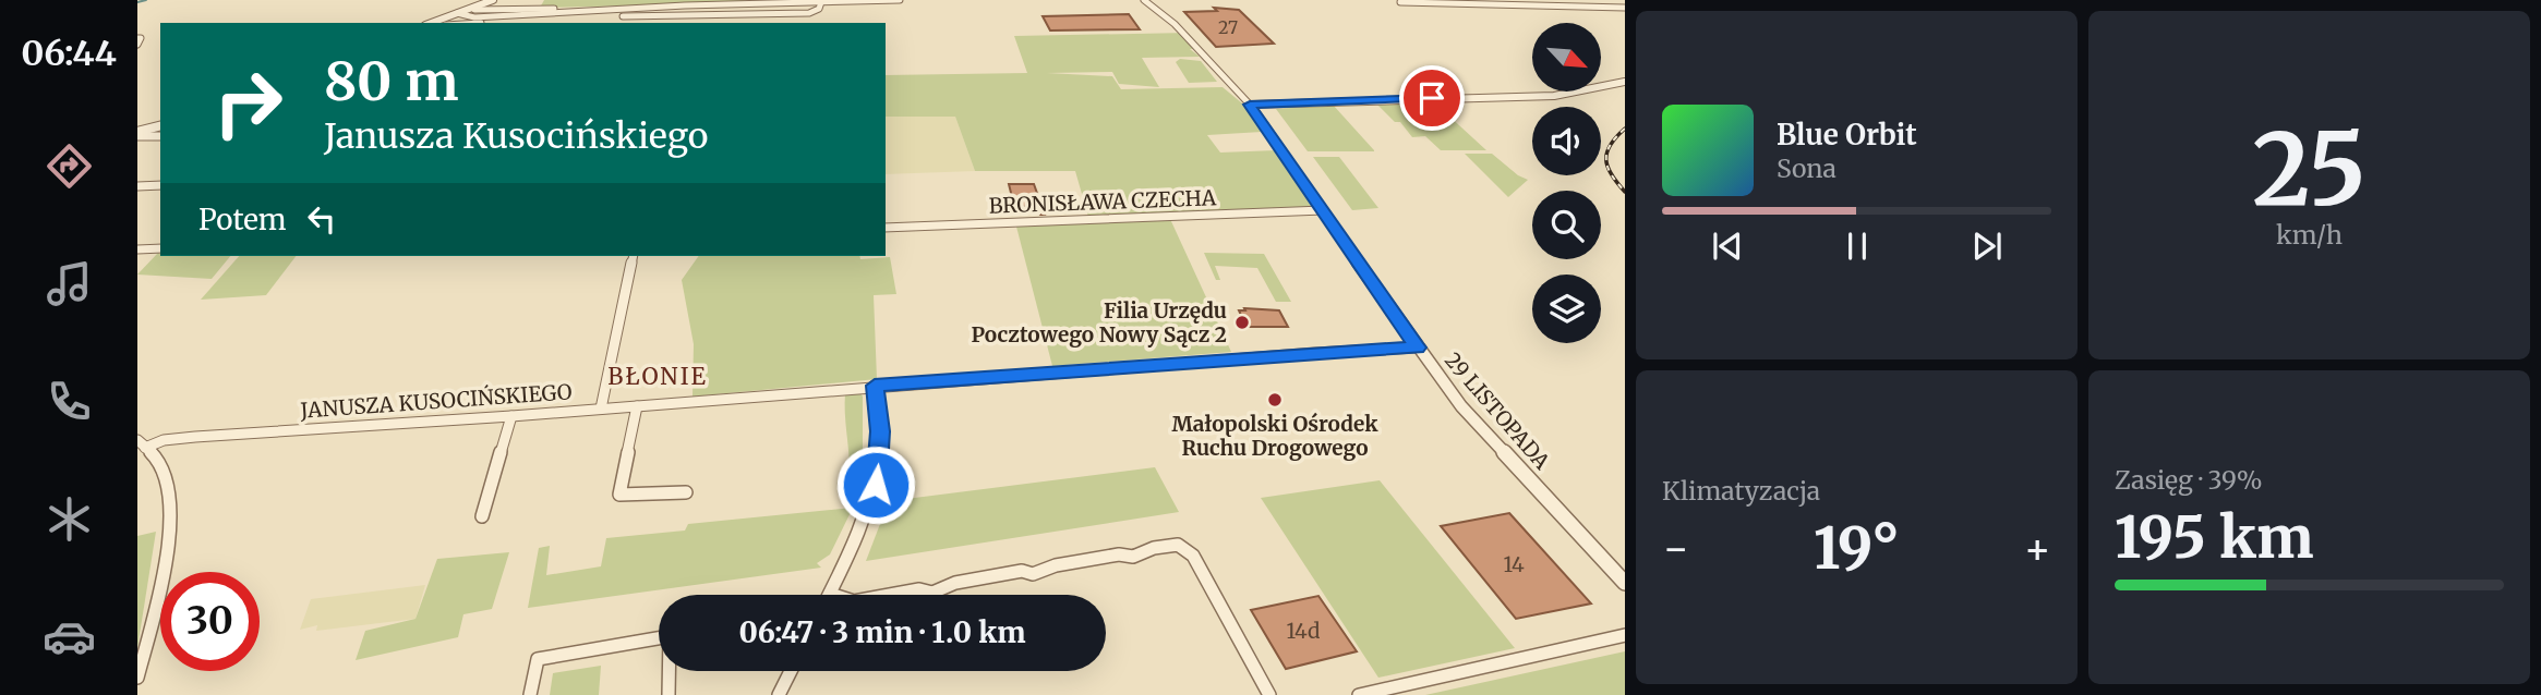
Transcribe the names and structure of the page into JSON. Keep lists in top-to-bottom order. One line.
{"streets":{"street":["BRONISŁAWA CZECHA","JANUSZA KUSOCIŃSKIEGO","29 LISTOPADA"]},"crossings":[["BRONISŁAWA CZECHA","29 LISTOPADA"],["JANUSZA KUSOCIŃSKIEGO","29 LISTOPADA"]],"districts":["BŁONIE"],"places":["Filia Urzędu Pocztowego Nowy Sącz 2","Małopolski Ośrodek Ruchu Drogowego"],"house_numbers":["27","14","14d"],"north":"bottom right","page":{"tabs":"06:44","tile":[["25","km/h"],"Klimatyzacja",["Zasięg · 39%","195 km"]],"turn":["80 m","Janusza Kusocińskiego"],"song":["Blue Orbit","Sona"],"then":"Potem","heat":["−","19°","+"],"limit":"30","trip":"06:47 · 3 min · 1.0 km"}}
